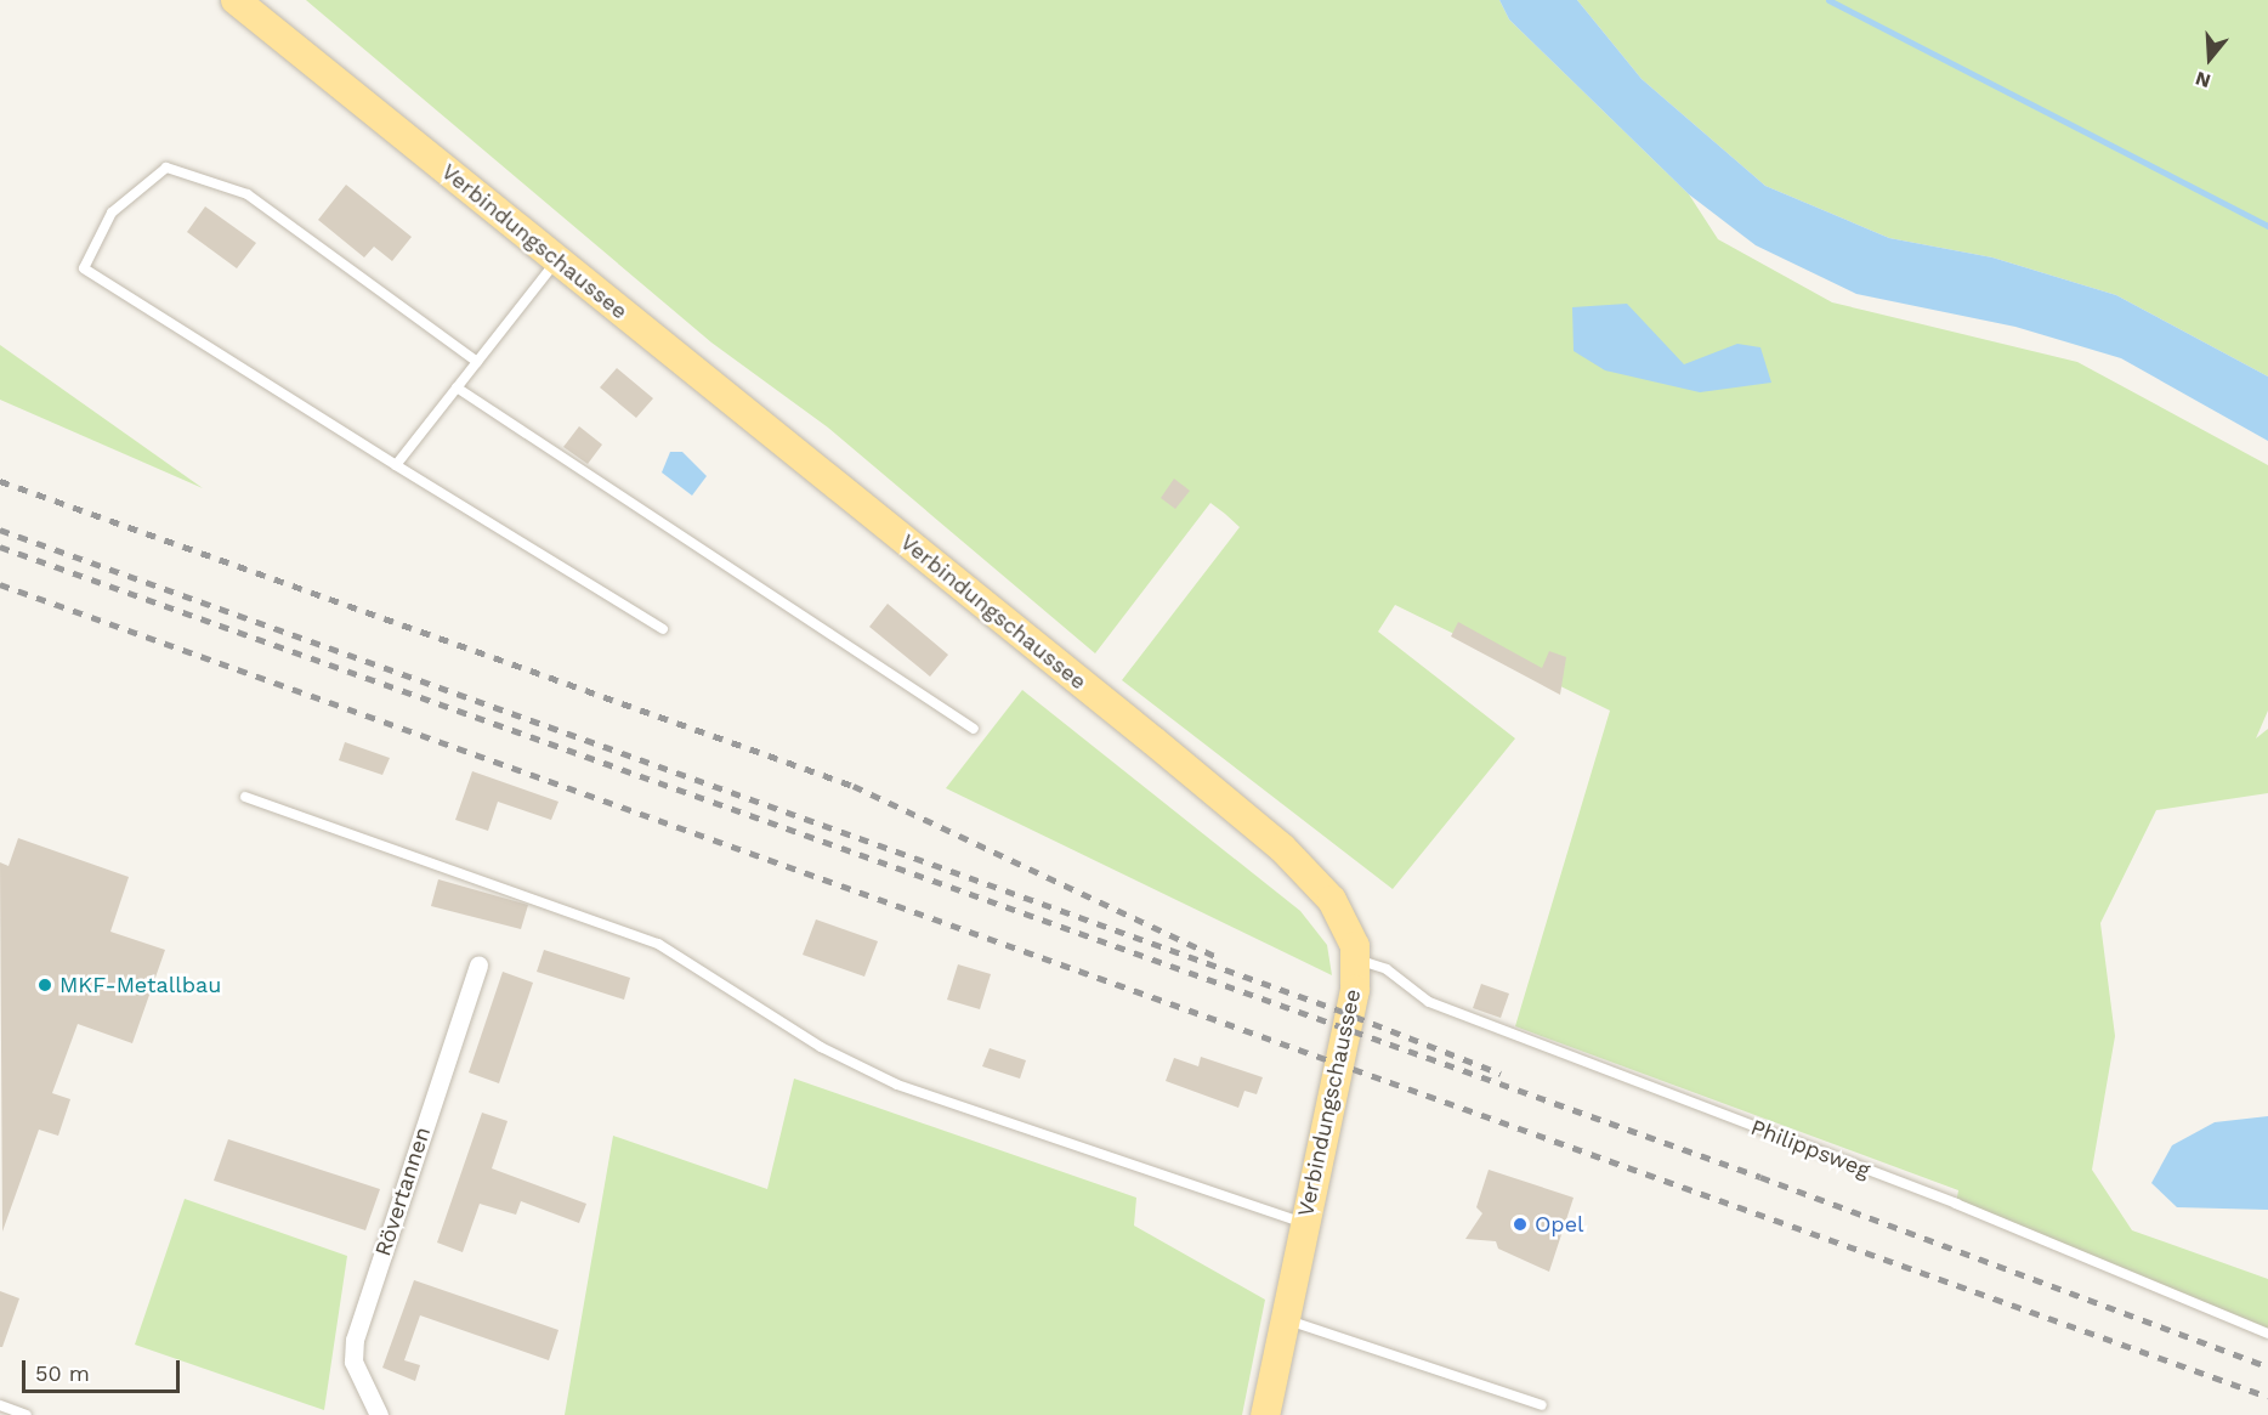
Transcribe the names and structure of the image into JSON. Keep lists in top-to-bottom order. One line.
{"streets":{"main road":["Verbindungschaussee"],"street":["Rövertannen"],"lane":["Philippsweg"]},"crossings":[["Verbindungschaussee","Philippsweg"]],"places":["MKF-Metallbau","Opel"],"scale_bar":"50 m","north":"bottom"}
